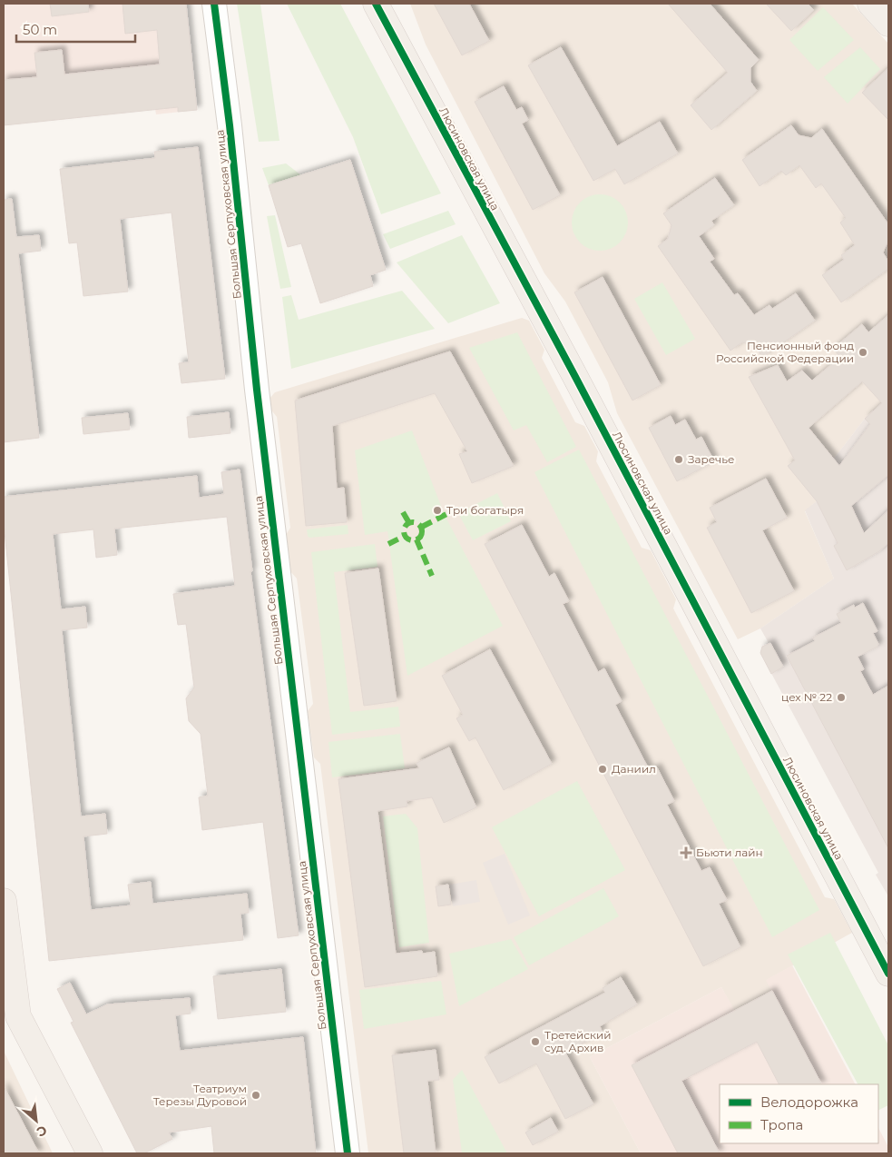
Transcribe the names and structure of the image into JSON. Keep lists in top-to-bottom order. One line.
{"streets":{"main road":["Люсиновская улица"],"street":["Большая Серпуховская улица"]},"places":{"other":["Пенсионный фонд Российской Федерации","Заречье","Три богатыря","цех № 22","Даниил","Третейский суд. Архив","Театриум Терезы Дуровой"],"health":["Бьюти лайн"]},"legend":["Велодорожка","Тропа"],"scale_bar":"50 m","north":"bottom right"}
